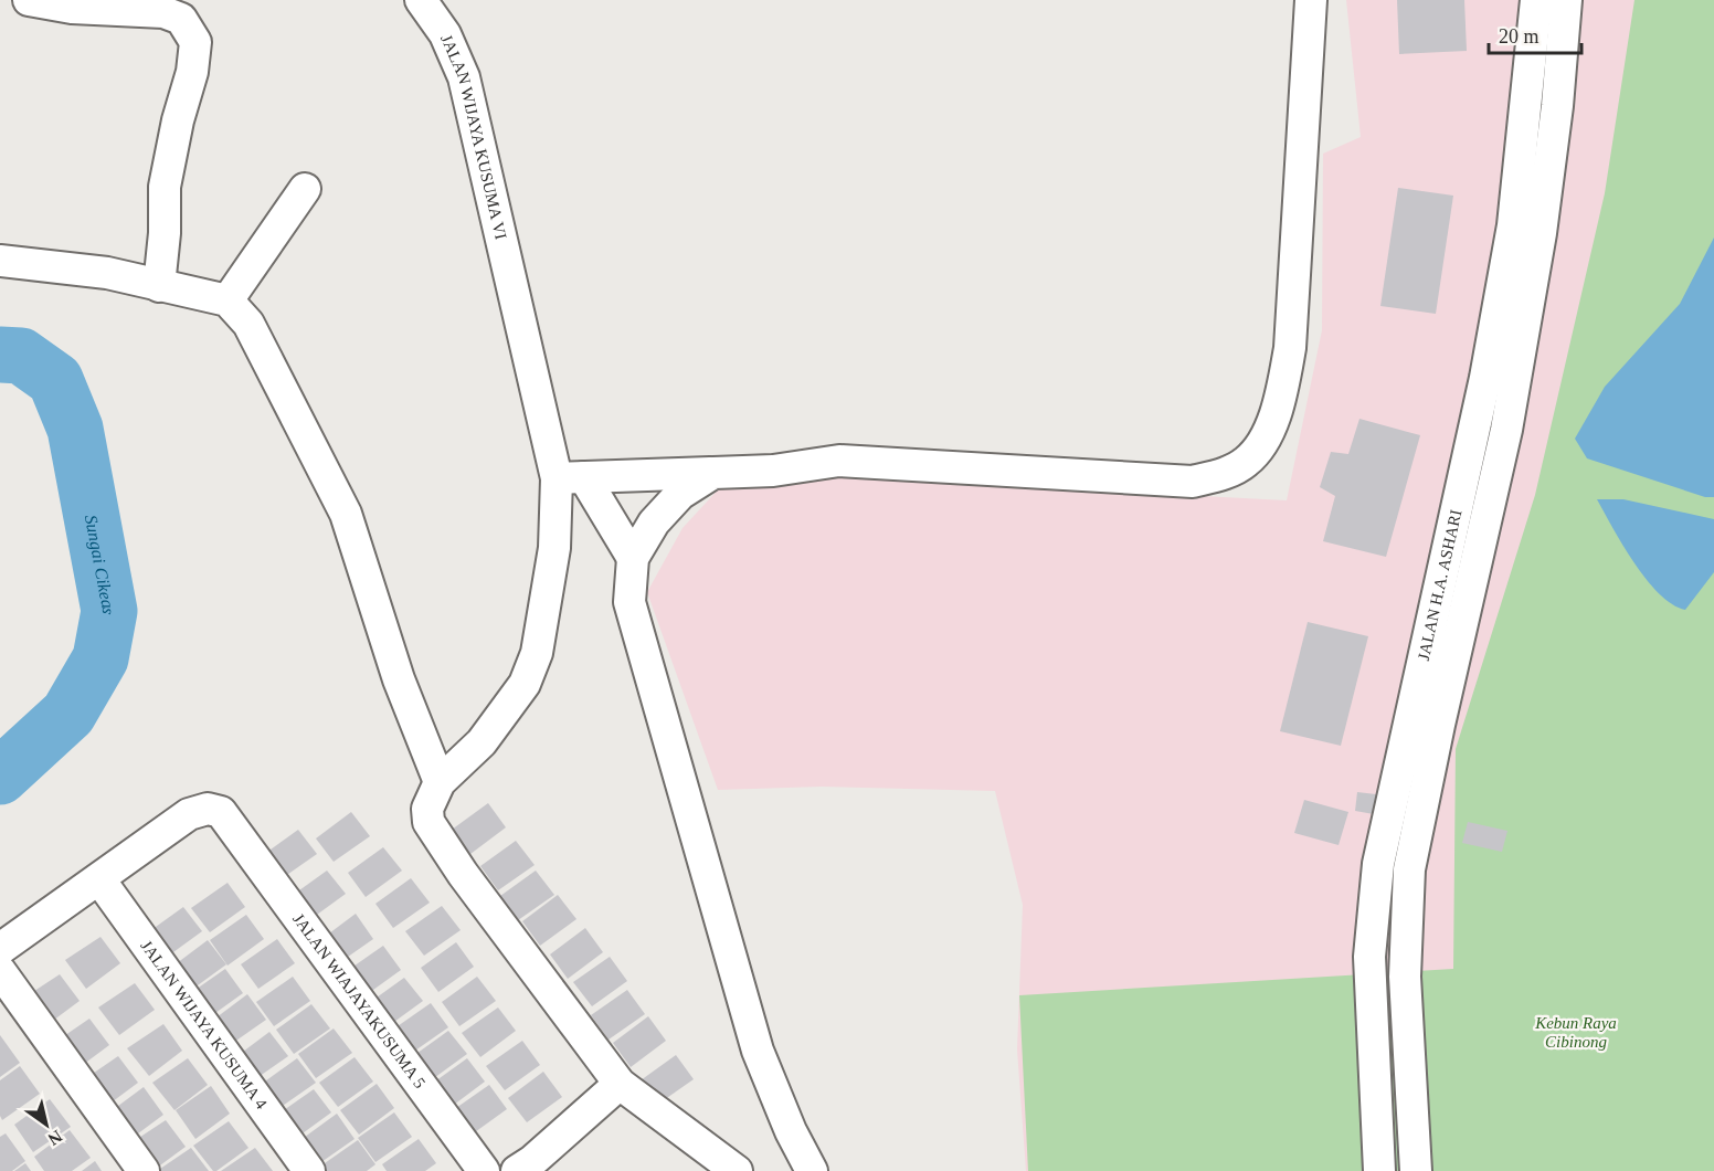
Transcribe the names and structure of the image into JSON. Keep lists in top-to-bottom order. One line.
{"streets":{"street":["JALAN WIJAYA KUSUMA VI","JALAN H.A. ASHARI","JALAN WIAJAYAKUSUMA 5","JALAN WIJAYA KUSUMA 4"]},"crossings":[["JALAN WIAJAYAKUSUMA 5","JALAN WIJAYA KUSUMA 4"]],"water":["Sungai Cikeas"],"parks":["Kebun Raya Cibinong"],"scale_bar":"20 m","north":"bottom right"}
